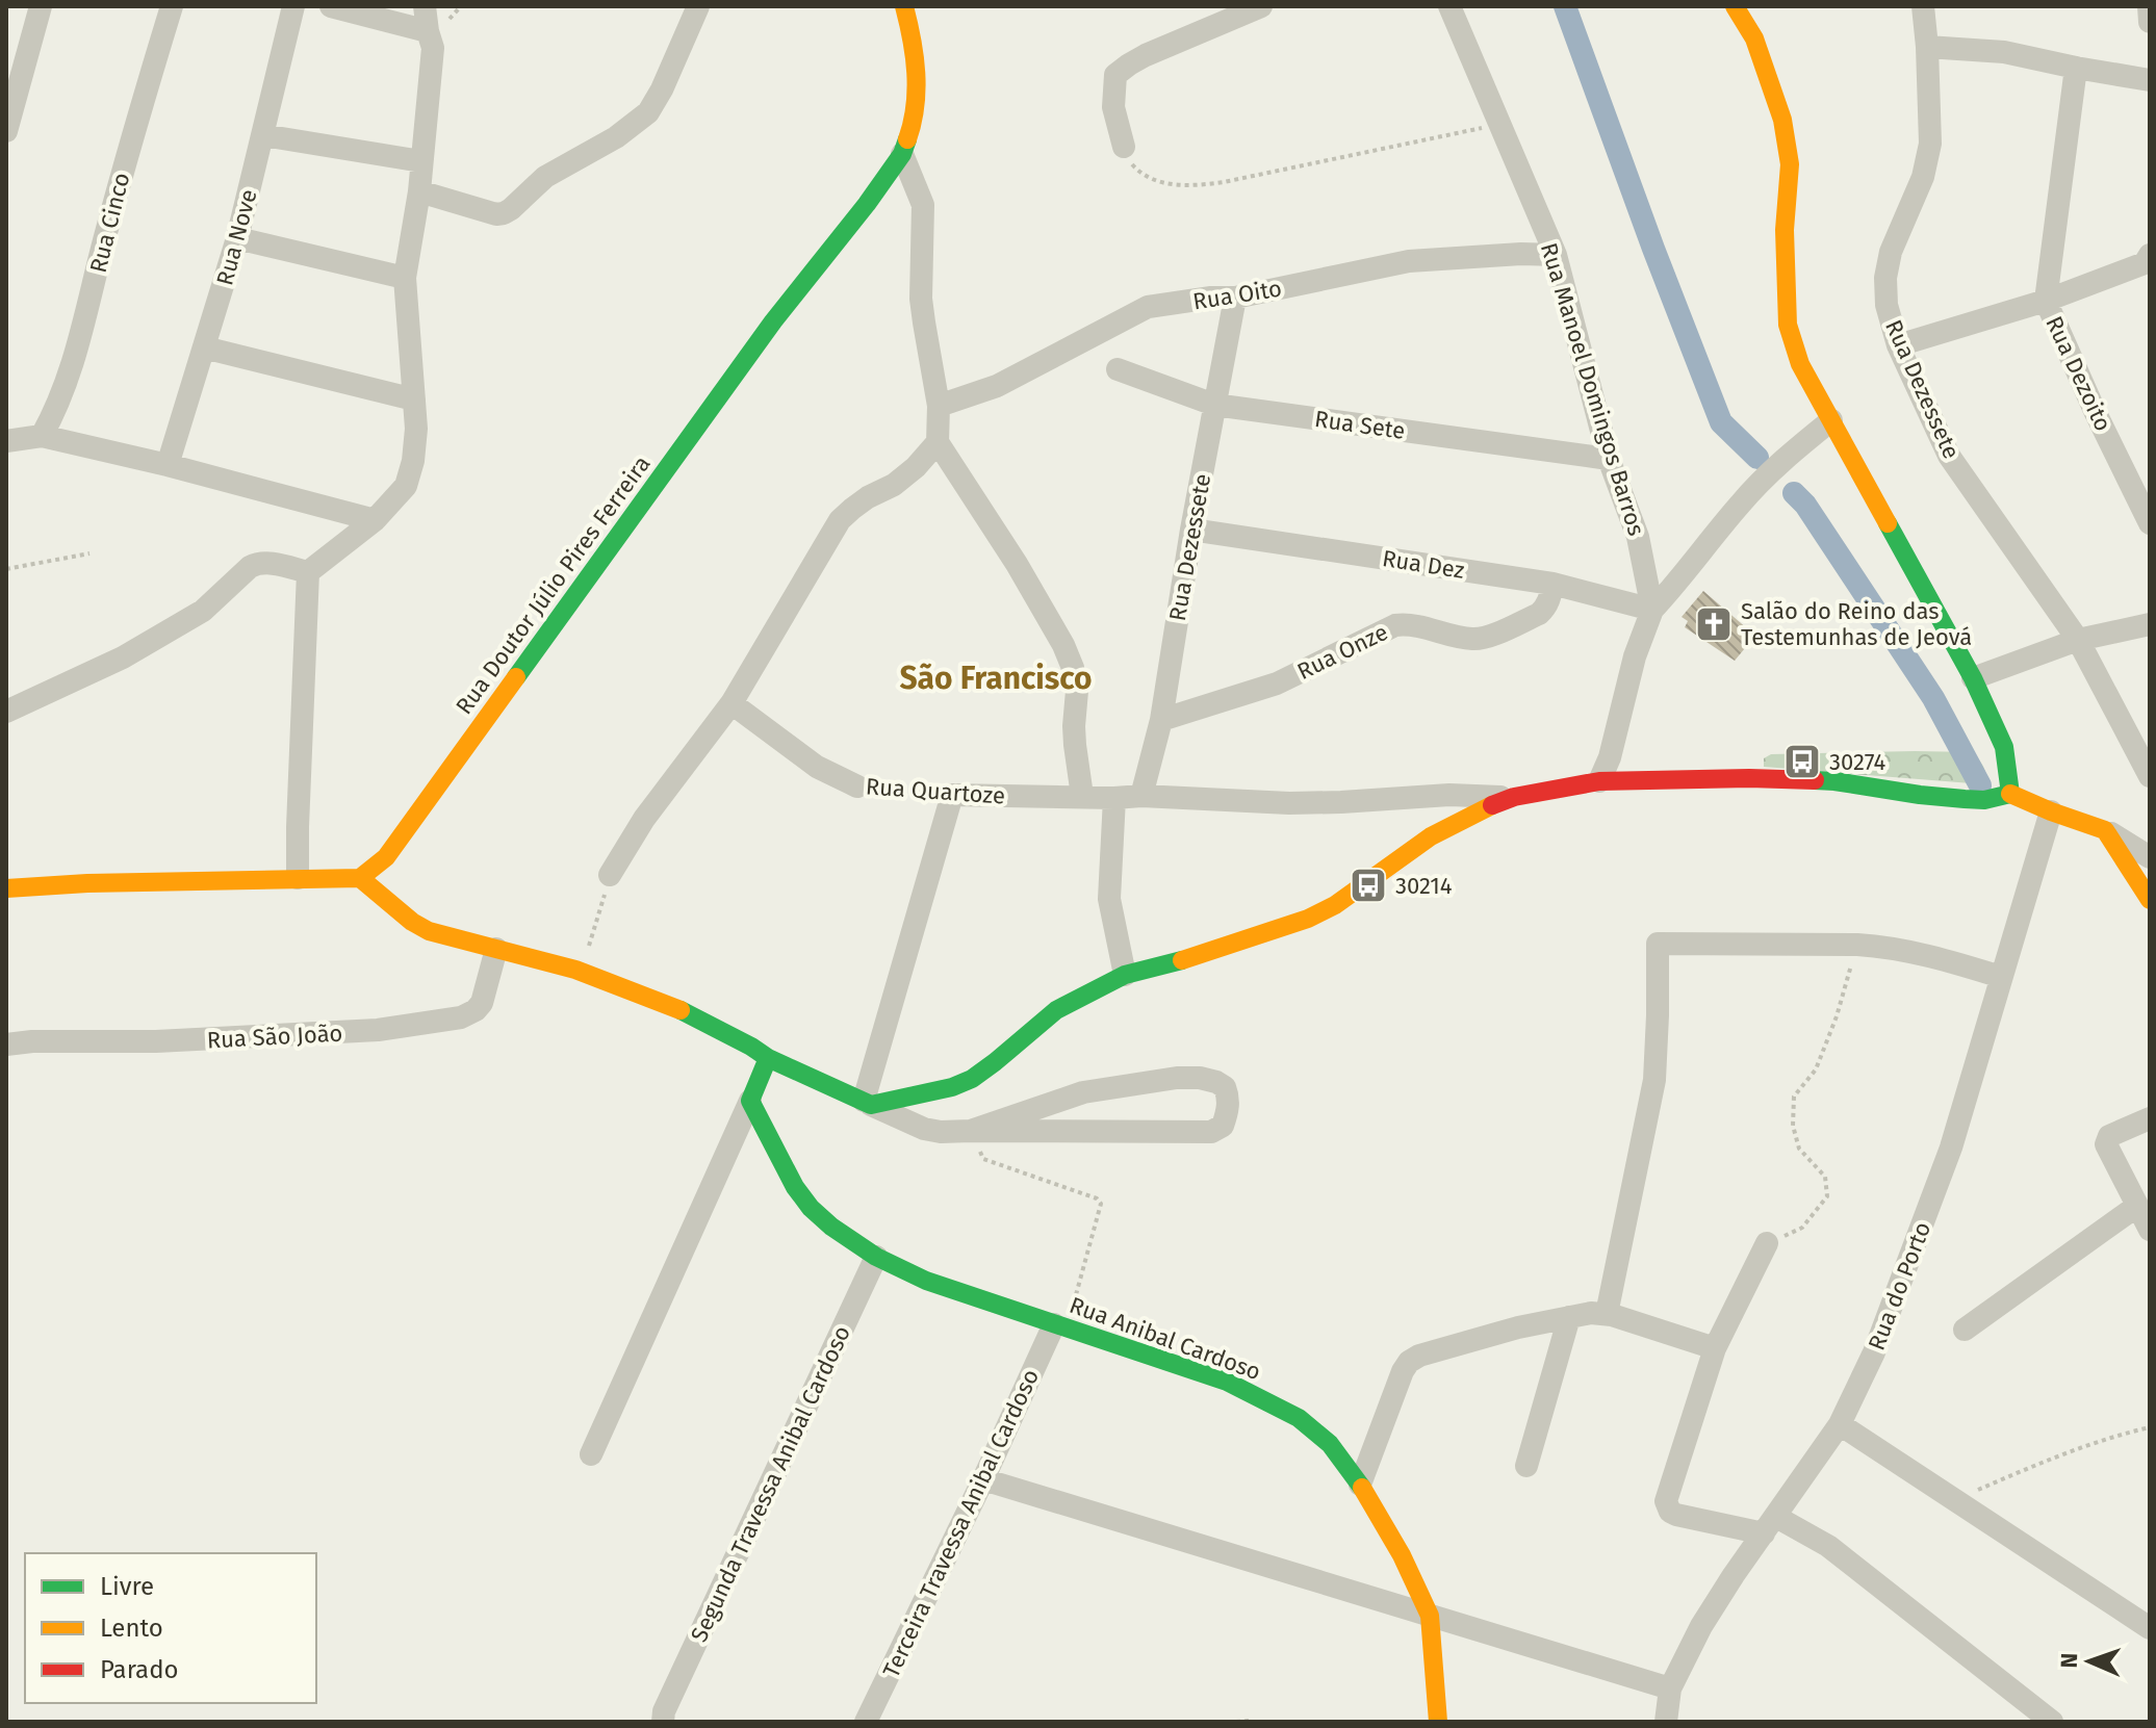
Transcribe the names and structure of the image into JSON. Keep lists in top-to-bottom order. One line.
{"streets":{"street":["Rua Cinco","Rua Nove","Rua Oito","Rua Dezoito","Rua Manoel Domingos Barros","Rua Dezessete","Rua Sete","Rua Dez","Rua Doutor Júlio Pires Ferreira","Rua Onze","Rua Quartoze","Rua São João","Rua do Porto","Rua Anibal Cardoso","Segunda Travessa Anibal Cardoso","Terceira Travessa Anibal Cardoso"]},"crossings":[["Rua Oito","Rua Manoel Domingos Barros"],["Rua Oito","Rua Dezessete"],["Rua Manoel Domingos Barros","Rua Sete"],["Rua Manoel Domingos Barros","Rua Dez"],["Rua Dezessete","Rua Sete"],["Rua Dezessete","Rua Dez"],["Rua Dezessete","Rua Onze"],["Rua Dezessete","Rua Quartoze"],["Rua Dez","Rua Onze"],["Rua Anibal Cardoso","Segunda Travessa Anibal Cardoso"],["Rua Anibal Cardoso","Terceira Travessa Anibal Cardoso"]],"districts":["São Francisco"],"places":{"church":["Salão do Reino das Testemunhas de Jeová"],"bus stop":["30274","30214"]},"legend":["Livre","Lento","Parado"],"north":"left"}
